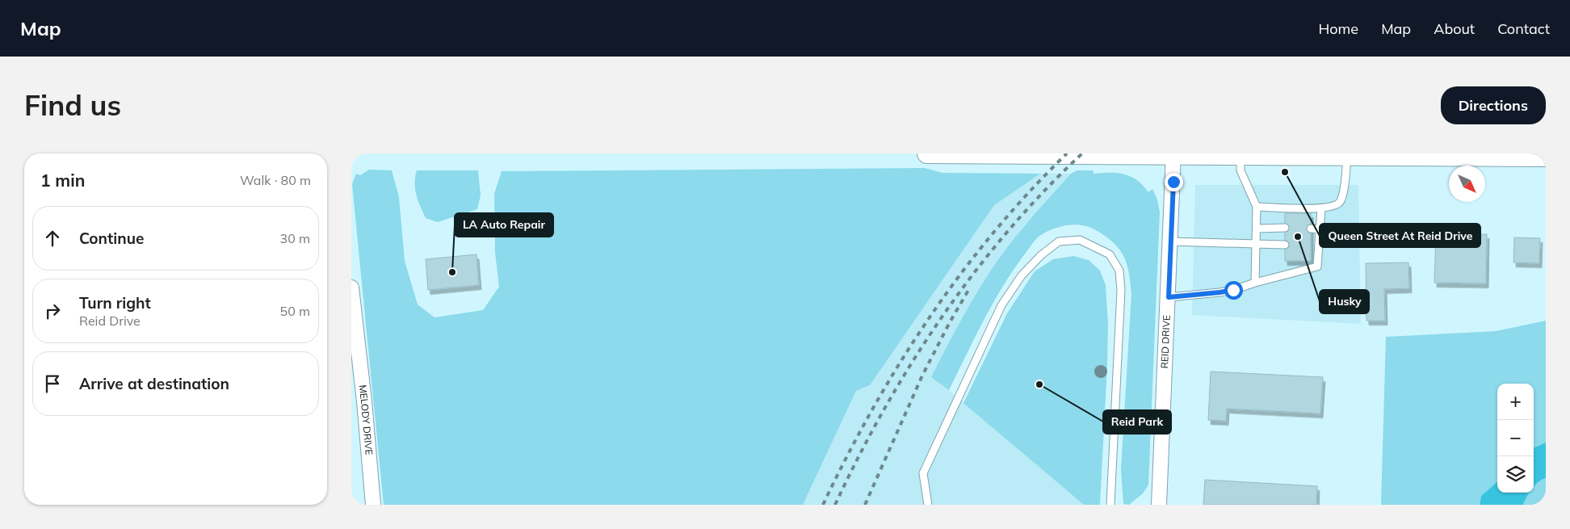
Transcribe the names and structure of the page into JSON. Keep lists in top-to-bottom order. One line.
{"streets":{"street":["REID DRIVE","MELODY DRIVE"]},"places":["Queen Street At Reid Drive","Husky","LA Auto Repair","Reid Park"],"north":"bottom right","page":{"header":"Map","nav":["Home","Map","About","Contact"],"buttons":"Directions","title":"Find us","heading":["1 min","Walk · 80 m"],"list":[["Continue","30 m"],["Turn right","Reid Drive","50 m"],"Arrive at destination"],"map_buttons":["+","−"]}}
